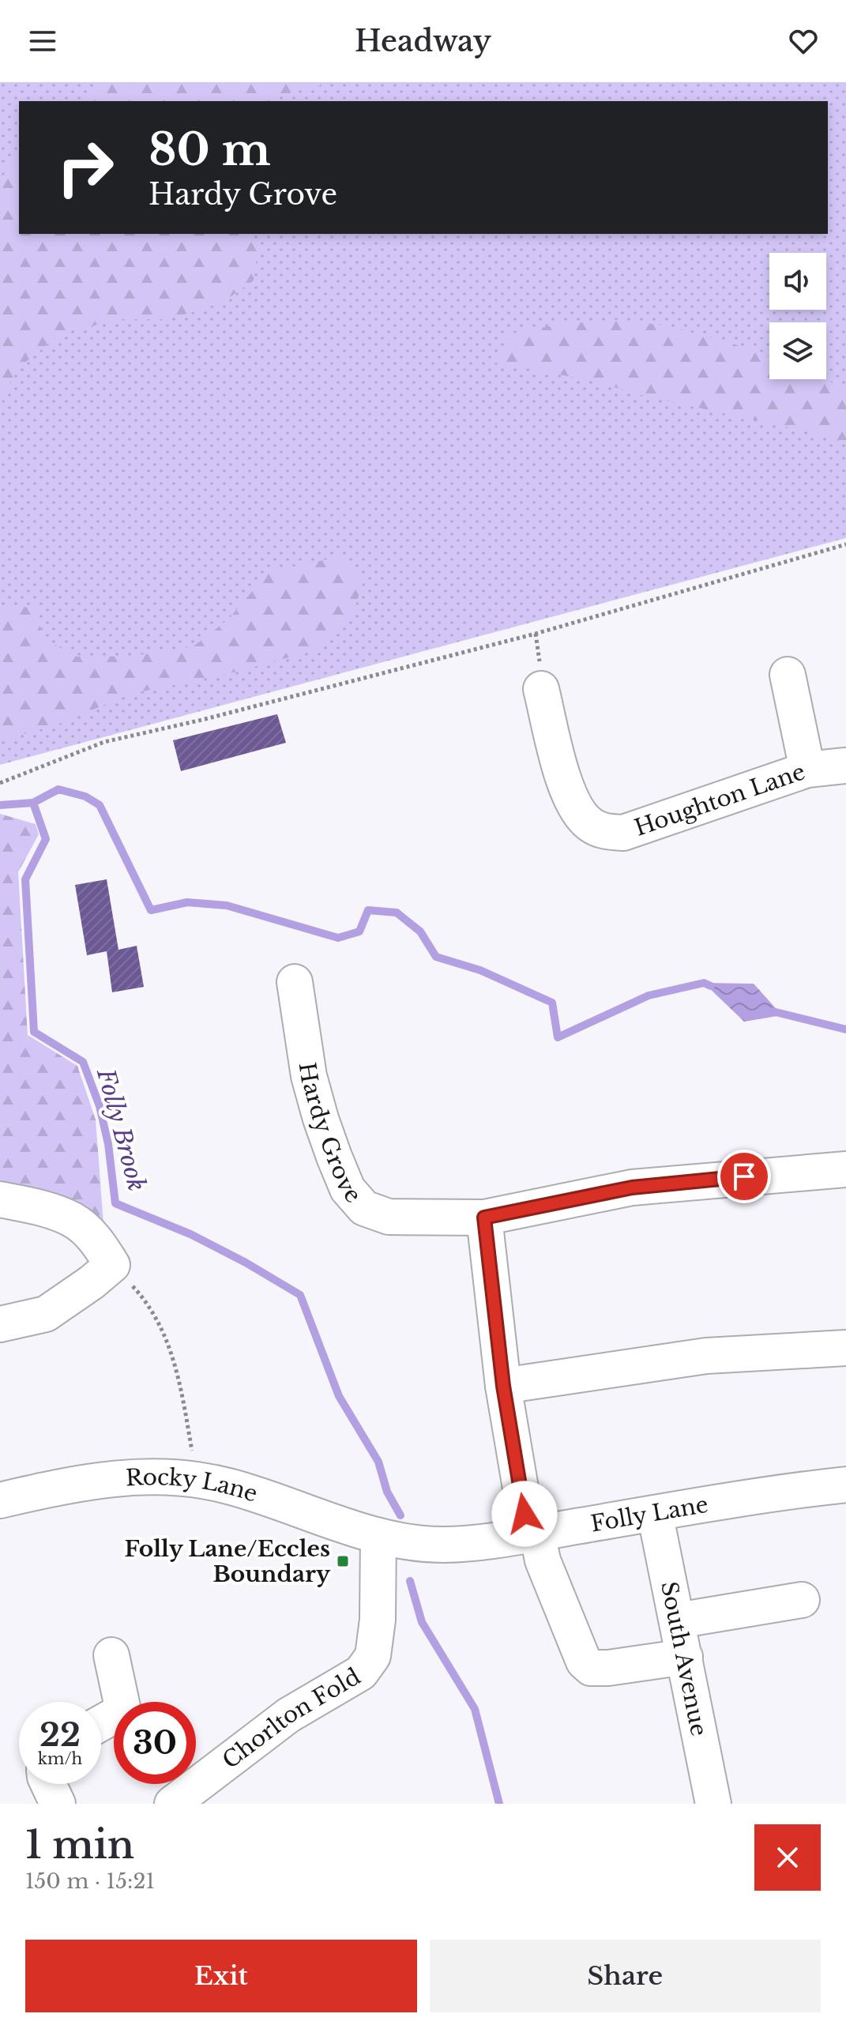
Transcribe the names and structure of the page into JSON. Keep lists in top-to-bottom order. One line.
{"streets":{"street":["Houghton Lane","Hardy Grove","Rocky Lane","Folly Lane","South Avenue","Chorlton Fold"]},"crossings":[["Rocky Lane","Folly Lane"],["Rocky Lane","Chorlton Fold"],["Folly Lane","South Avenue"],["Folly Lane","Chorlton Fold"]],"water":["Folly Brook"],"places":{"transit":["Folly Lane/Eccles Boundary"]},"page":{"header":"Headway","turn":["80 m","Hardy Grove"],"speed":"22 km/h","limit":"30","heading":["1 min","150 m · 15:21"],"buttons":["Exit","Share"]}}
